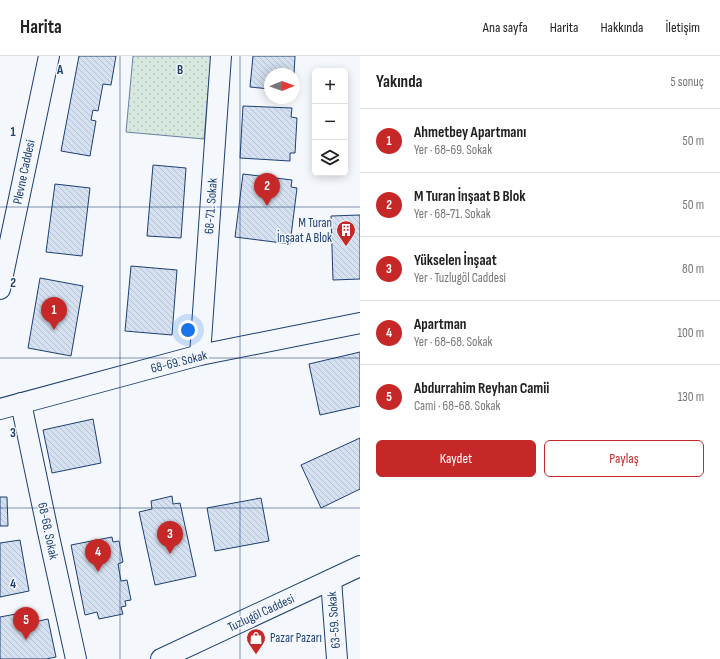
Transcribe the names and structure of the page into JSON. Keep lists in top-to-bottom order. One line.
{"streets":{"street":["Plevne Caddesi","68-71. Sokak","68-69. Sokak","68-68. Sokak","Tuzlugöl Caddesi","63-59. Sokak"]},"crossings":[["68-71. Sokak","68-69. Sokak"],["68-69. Sokak","68-68. Sokak"],["Tuzlugöl Caddesi","63-59. Sokak"]],"places":{"building":["M Turan İnşaat A Blok"],"shop":["Pazar Pazarı"]},"north":"right","page":{"header":"Harita","nav":["Ana sayfa","Harita","Hakkında","İletişim"],"heading":["Yakında","5 sonuç"],"map_buttons":["+","−"],"list":[{"mark":"1","name":"Ahmetbey Apartmanı","note":"Yer · 68-69. Sokak","value":"50 m"},{"mark":"2","name":"M Turan İnşaat B Blok","note":"Yer · 68-71. Sokak","value":"50 m"},{"mark":"3","name":"Yükselen İnşaat","note":"Yer · Tuzlugöl Caddesi","value":"80 m"},{"mark":"4","name":"Apartman","note":"Yer · 68-68. Sokak","value":"100 m"},{"mark":"5","name":"Abdurrahim Reyhan Camii","note":"Cami · 68-68. Sokak","value":"130 m"}],"pins":["2","1","3","4","5"],"buttons":["Kaydet","Paylaş"]},"grid":{"columns":["A","B"],"rows":["1","2","3","4"]}}
